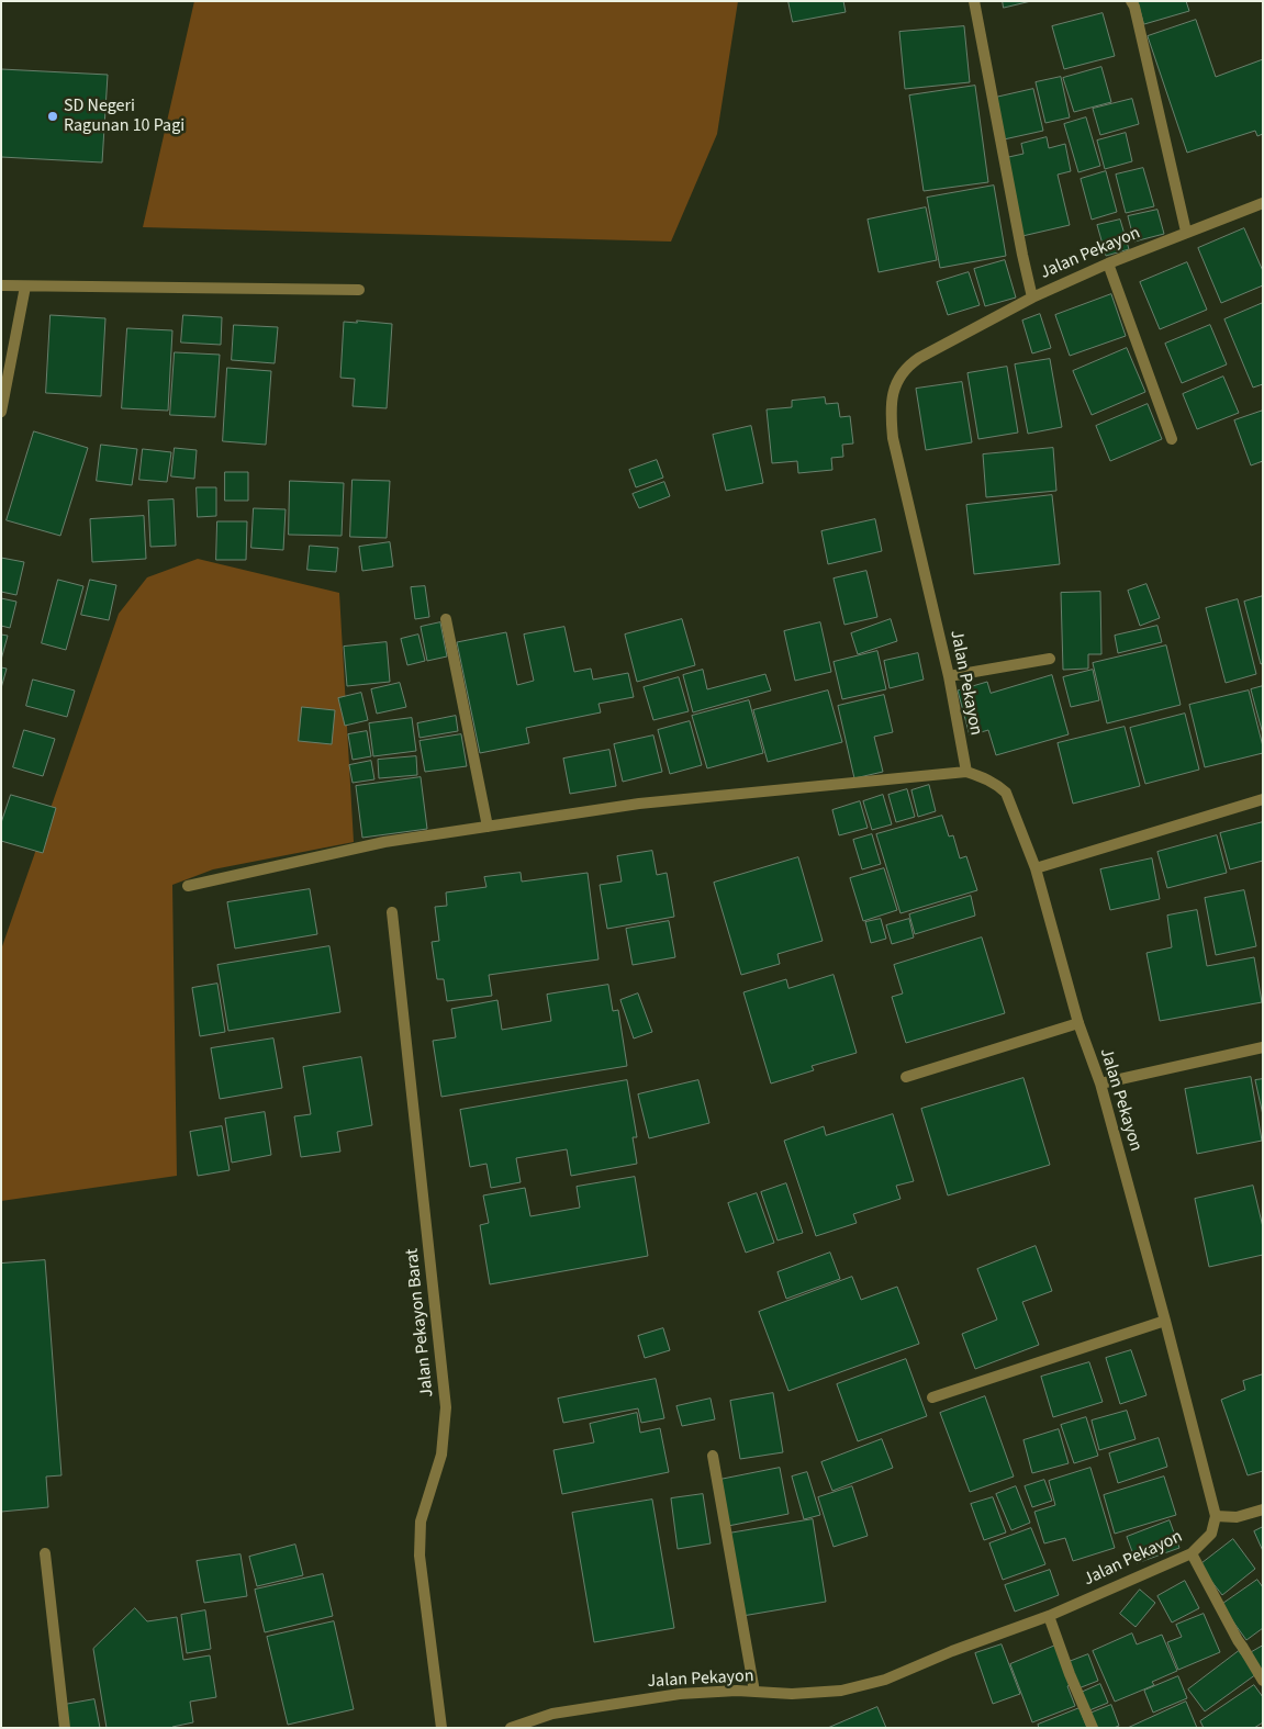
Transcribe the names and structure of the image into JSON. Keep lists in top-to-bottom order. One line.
{"streets":{"street":["Jalan Pekayon","Jalan Pekayon Barat"]},"places":["SD Negeri Ragunan 10 Pagi"]}
